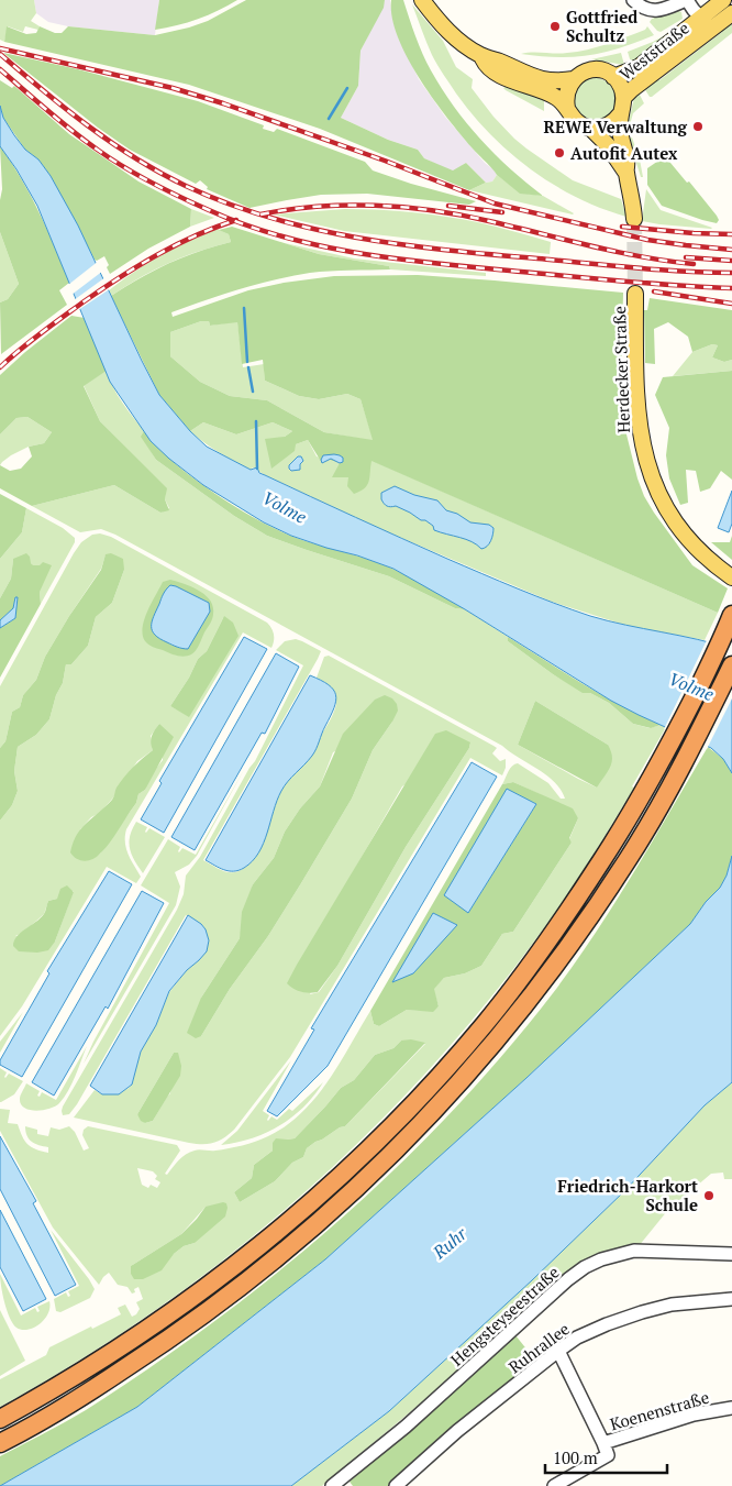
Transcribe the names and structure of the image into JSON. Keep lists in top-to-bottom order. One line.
{"streets":{"main road":["Weststraße","Herdecker Straße"],"street":["Hengsteyseestraße","Ruhrallee","Koenenstraße"]},"water":["Volme","Ruhr"],"places":["Gottfried Schultz","REWE Verwaltung","Autofit Autex","Friedrich-Harkort Schule"],"scale_bar":"100 m"}
